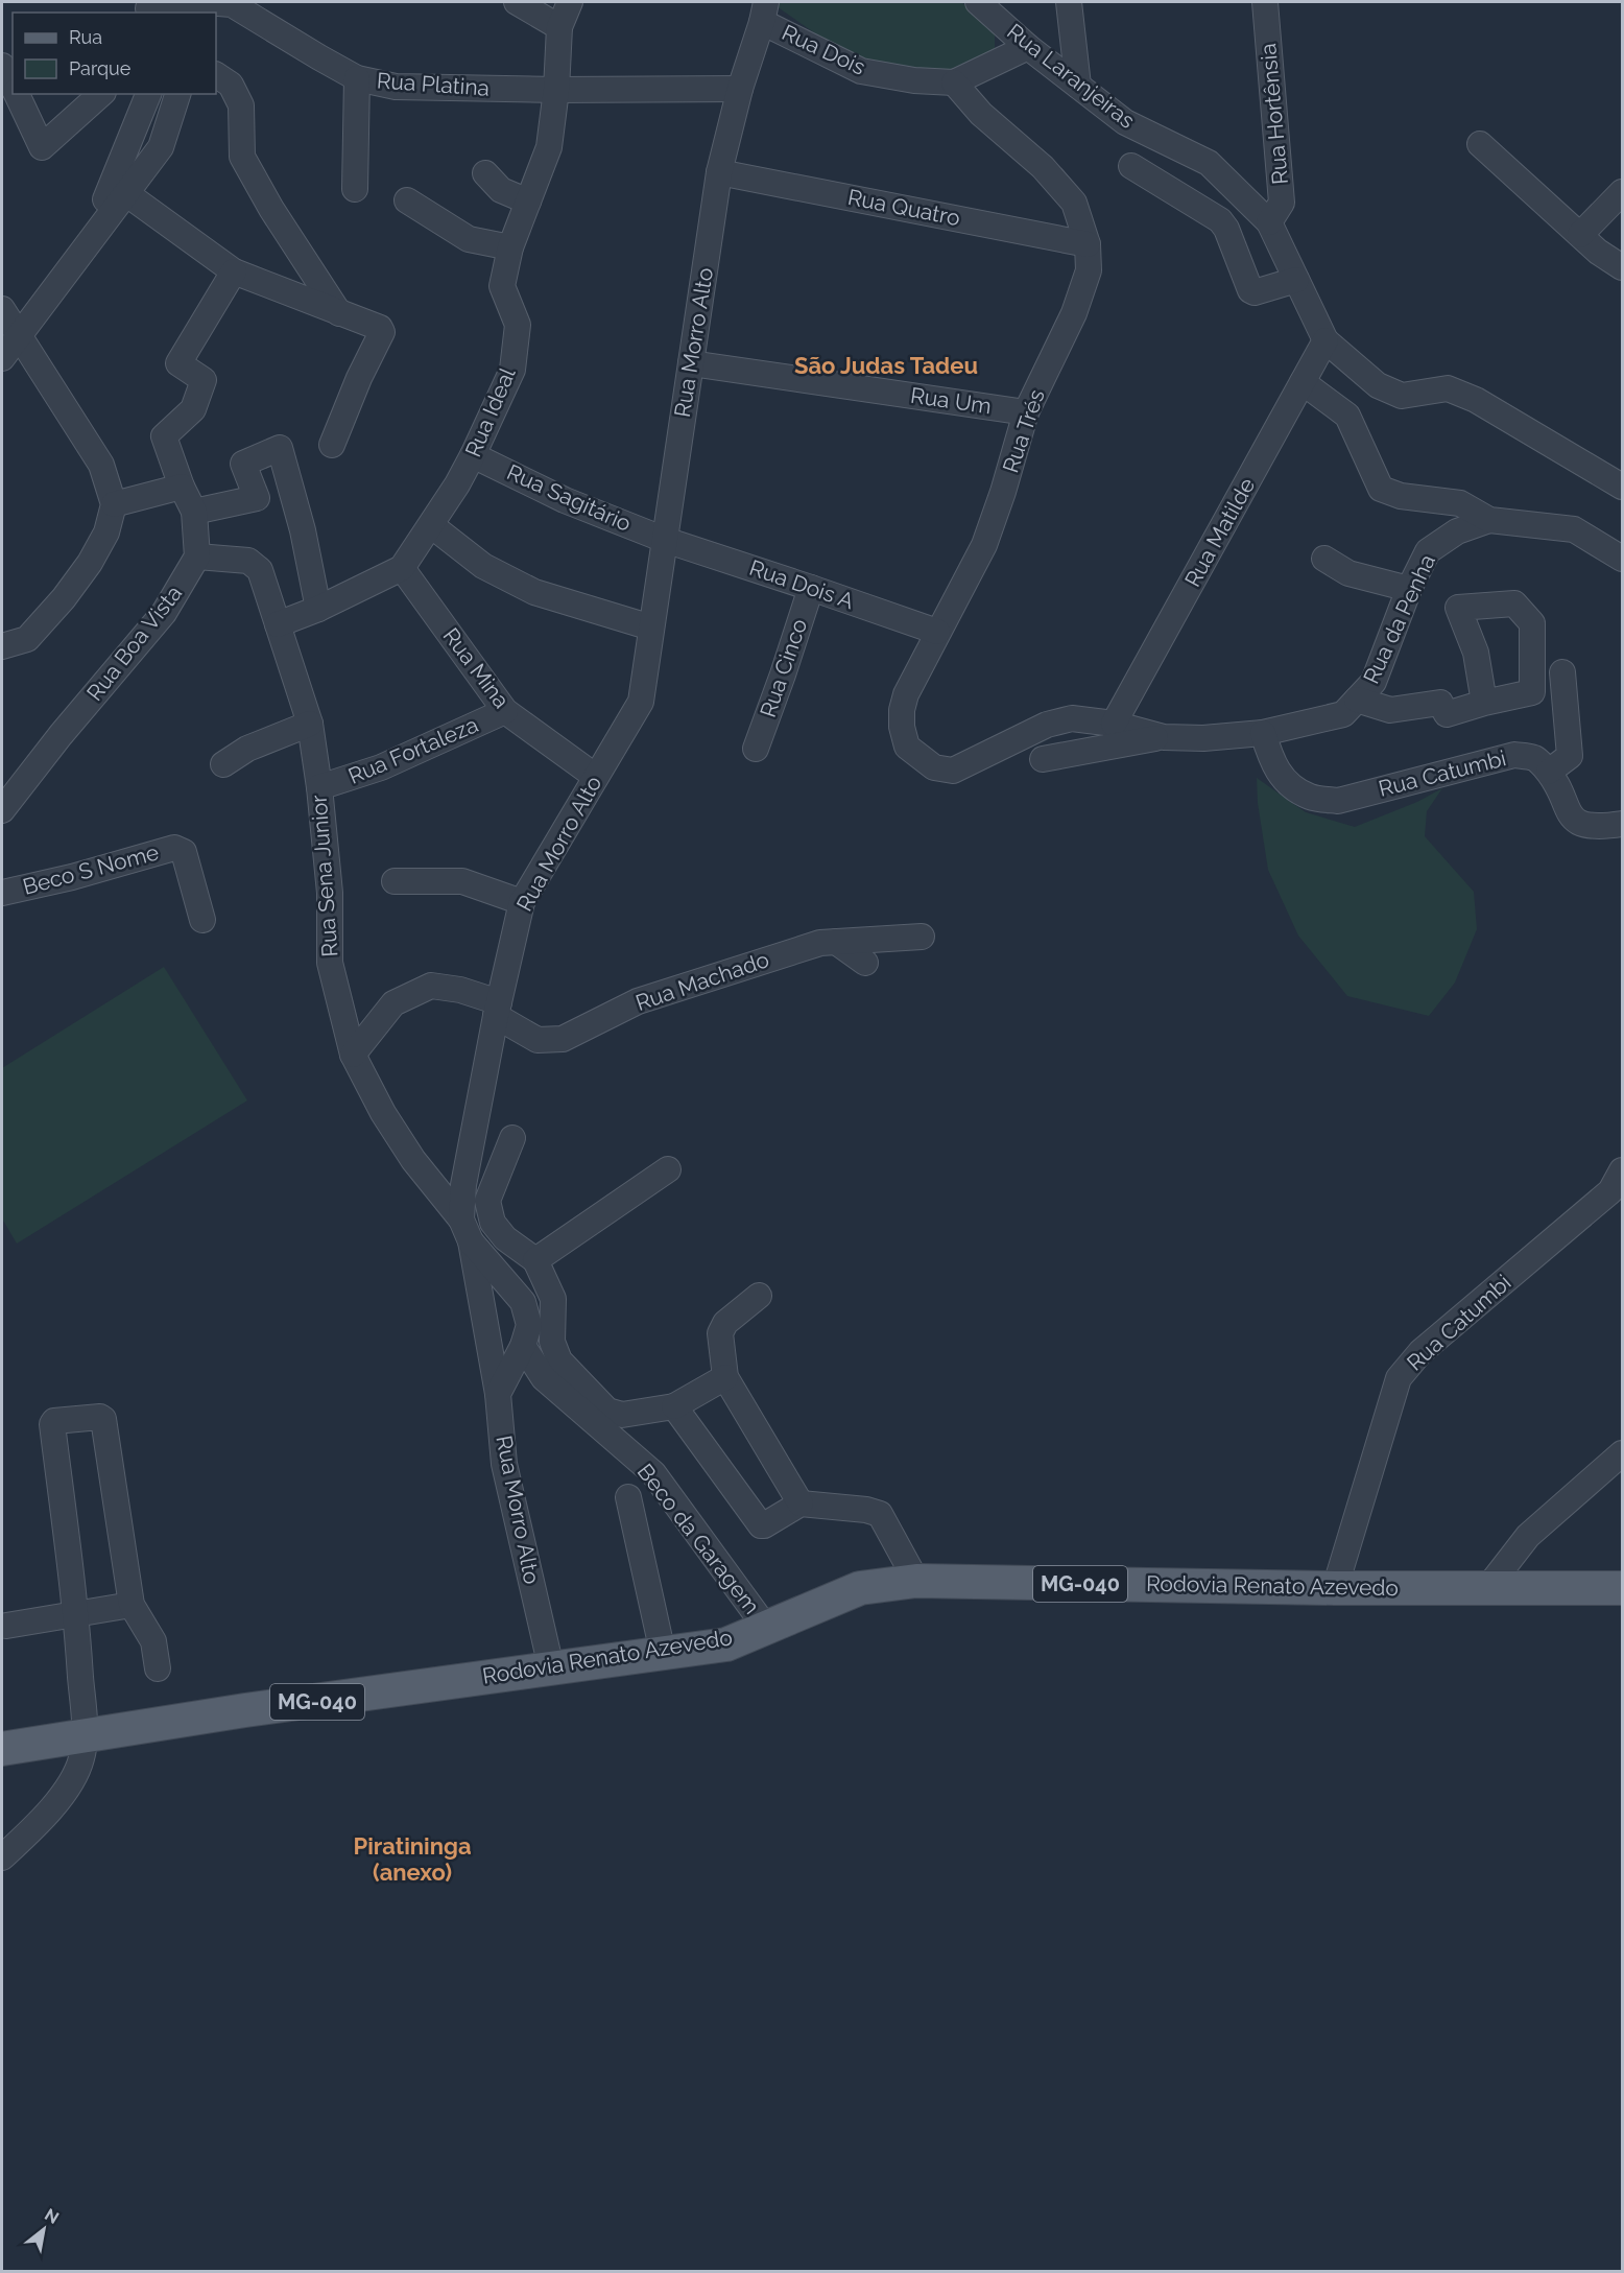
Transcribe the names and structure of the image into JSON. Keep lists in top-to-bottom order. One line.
{"streets":{"main road":["MG-040","Rodovia Renato Azevedo"],"street":["Rua Dois","Rua Laranjeiras","Rua Platina","Rua Hortênsia","Rua Quatro","Rua Morro Alto","Rua Um","Rua Ideal","Rua Trés","Rua Sagitário","Rua Matilde","Rua Dois A","Rua da Penha","Rua Boa Vista","Rua Mina","Rua Cinco","Rua Fortaleza","Rua Catumbi","Beco S Nome","Rua Sena Junior","Rua Machado","Beco da Garagem"]},"crossings":[["Rua Dois","Rua Laranjeiras"],["Rua Dois","Rua Morro Alto"],["Rua Dois","Rua Trés"],["Rua Laranjeiras","Rua Hortênsia"],["Rua Laranjeiras","Rua Matilde"],["Rua Platina","Rua Morro Alto"],["Rua Platina","Rua Ideal"],["Rua Quatro","Rua Morro Alto"],["Rua Quatro","Rua Trés"],["Rua Morro Alto","Rua Um"],["Rua Morro Alto","Rua Sagitário"],["Rua Morro Alto","Rua Dois A"],["Rua Morro Alto","Rua Mina"],["Rua Morro Alto","Rua Sena Junior"],["Rua Morro Alto","Rua Machado"],["Rua Morro Alto","Rodovia Renato Azevedo"],["Rua Um","Rua Trés"],["Rua Ideal","Rua Sagitário"],["Rua Ideal","Rua Mina"],["Rua Trés","Rua Dois A"],["Rua Trés","Rua da Penha"],["Rua Sagitário","Rua Dois A"],["Rua Matilde","Rua da Penha"],["Rua Dois A","Rua Cinco"],["Rua da Penha","Rua Catumbi"],["Rua Boa Vista","Rua Sena Junior"],["Rua Mina","Rua Fortaleza"],["Rua Fortaleza","Rua Sena Junior"],["Rua Catumbi","Rodovia Renato Azevedo"],["Rua Sena Junior","Rua Machado"],["Beco da Garagem","Rodovia Renato Azevedo"]],"districts":["São Judas Tadeu","Piratininga (anexo)"],"legend":["Rua","Parque"],"north":"top right"}
